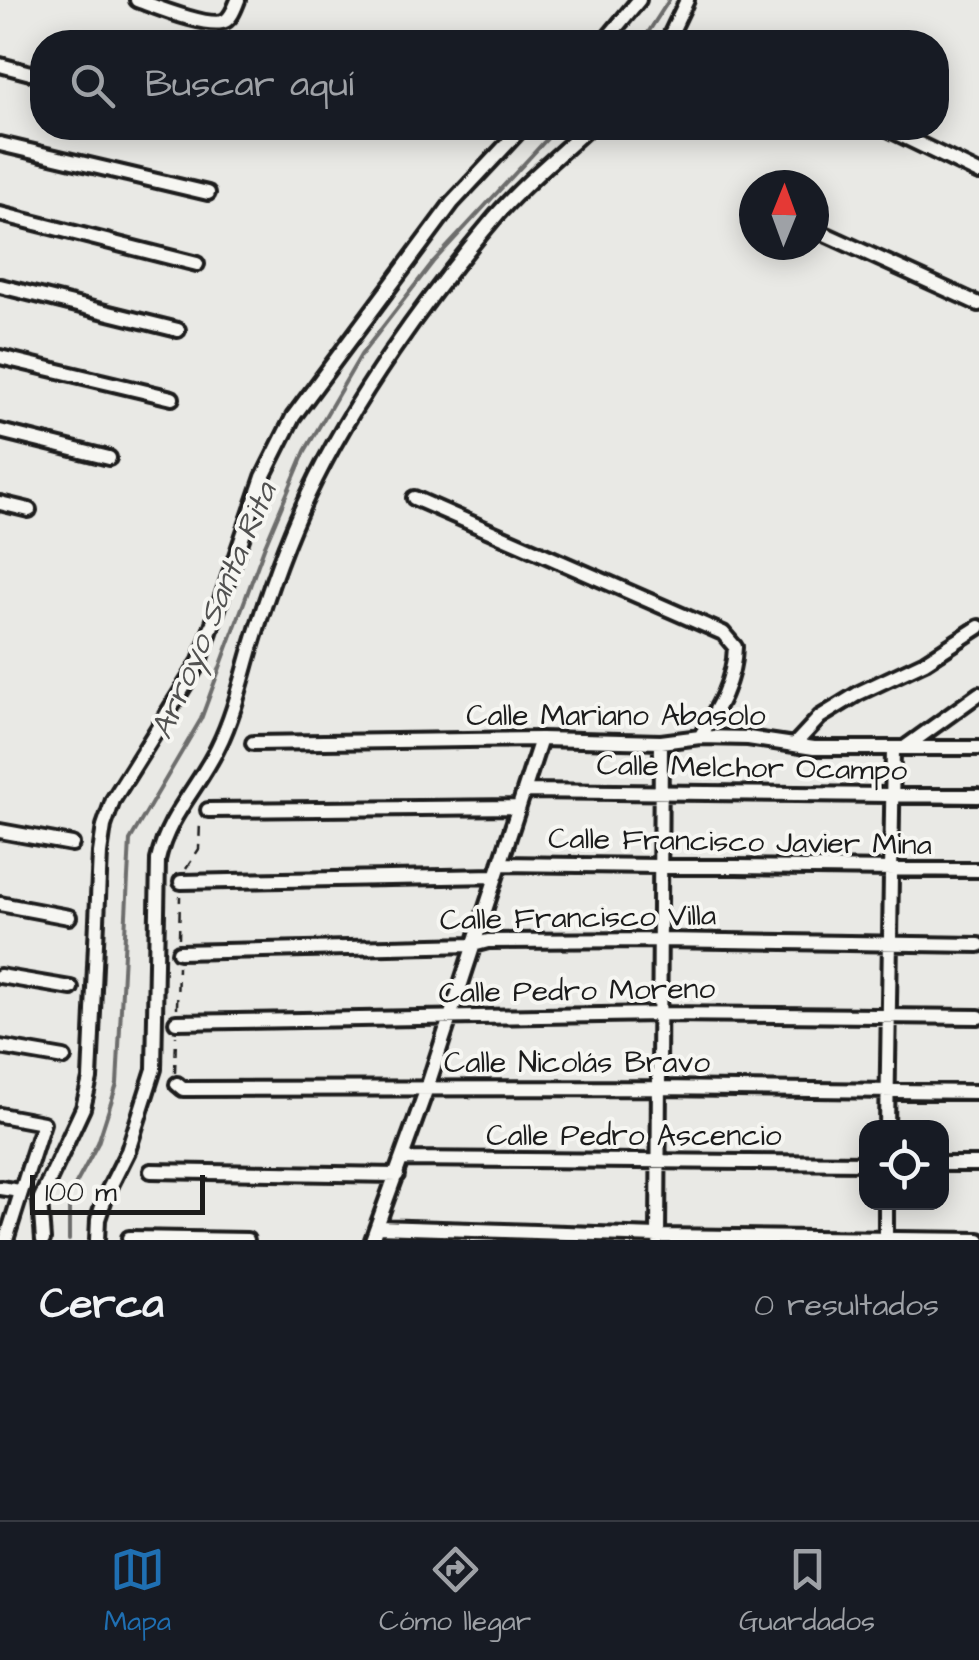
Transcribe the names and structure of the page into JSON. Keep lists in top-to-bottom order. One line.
{"streets":{"street":["Calle Mariano Abasolo","Calle Melchor Ocampo","Calle Francisco Javier Mina","Calle Francisco Villa","Calle Pedro Moreno","Calle Nicolás Bravo","Calle Pedro Ascencio"]},"water":["Arroyo Santa Rita"],"scale_bar":"100 m","north":"top","page":{"search":"Buscar aquí","scale":"100 m","heading":["Cerca","0 resultados"],"nav":["Mapa","Cómo llegar","Guardados"]}}
